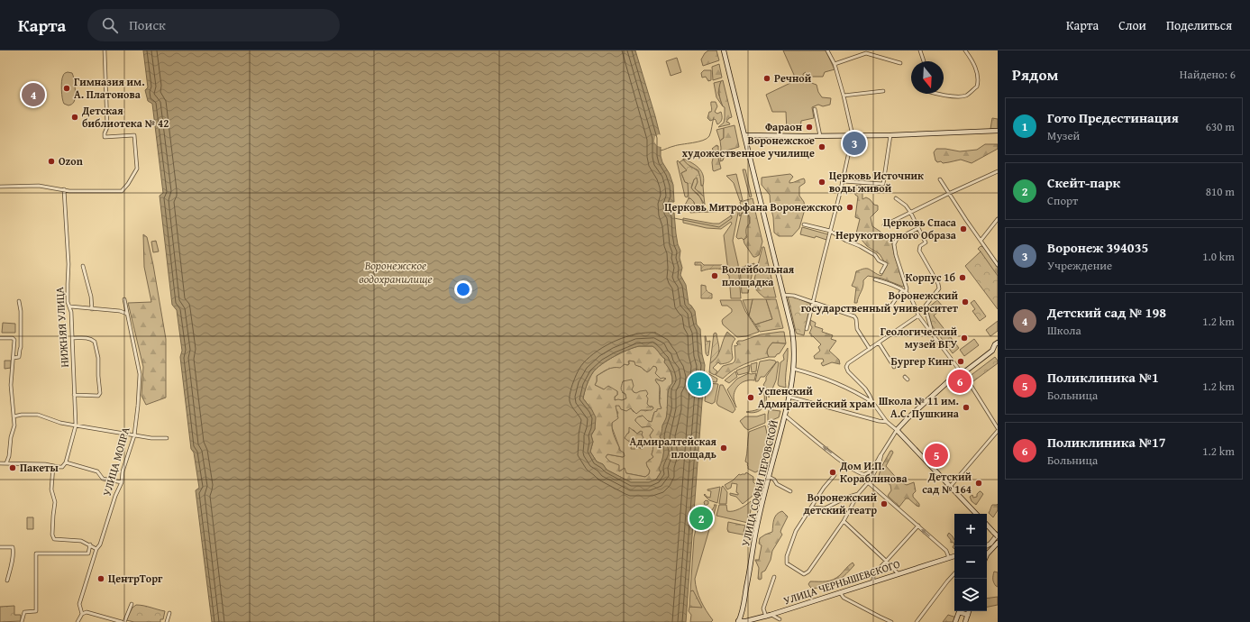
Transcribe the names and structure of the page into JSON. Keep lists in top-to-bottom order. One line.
{"streets":{"street":["НИЖНЯЯ УЛИЦА","УЛИЦА МОПРА","УЛИЦА СОФЬИ ПЕРОВСКОЙ","УЛИЦА ЧЕРНЫШЕВСКОГО"]},"crossings":[["УЛИЦА СОФЬИ ПЕРОВСКОЙ","УЛИЦА ЧЕРНЫШЕВСКОГО"]],"water":["Воронежское водохранилище"],"places":["Речной","Гимназия им. А. Платонова","Детская библиотека № 42","Фараон","Воронежское художественное училище","Ozon","Церковь Источник воды живой","Церковь Митрофана Воронежского","Церковь Спаса Нерукотворного Образа","Волейбольная площадка","Корпус 1б","Воронежский государственный университет","Геологический музей ВГУ","Бургер Кинг","Успенский Адмиралтейский храм","Школа № 11 им. А.С. Пушкина","Адмиралтейская площадь","Пакеты","Дом И.П. Кораблинова","Детский сад № 164","Воронежский детский театр","ЦентрТорг"],"north":"bottom","page":{"header":"Карта","search":"Поиск","nav":["Карта","Слои","Поделиться"],"heading":["Рядом","Найдено: 6"],"pins":["4","3","6","1","5","2"],"list":[{"mark":"1","name":"Гото Предестинация","note":"Музей","value":"630 m"},{"mark":"2","name":"Скейт-парк","note":"Спорт","value":"810 m"},{"mark":"3","name":"Воронеж 394035","note":"Учреждение","value":"1.0 km"},{"mark":"4","name":"Детский сад № 198","note":"Школа","value":"1.2 km"},{"mark":"5","name":"Поликлиника №1","note":"Больница","value":"1.2 km"},{"mark":"6","name":"Поликлиника №17","note":"Больница","value":"1.2 km"}],"map_buttons":["+","−"]}}
